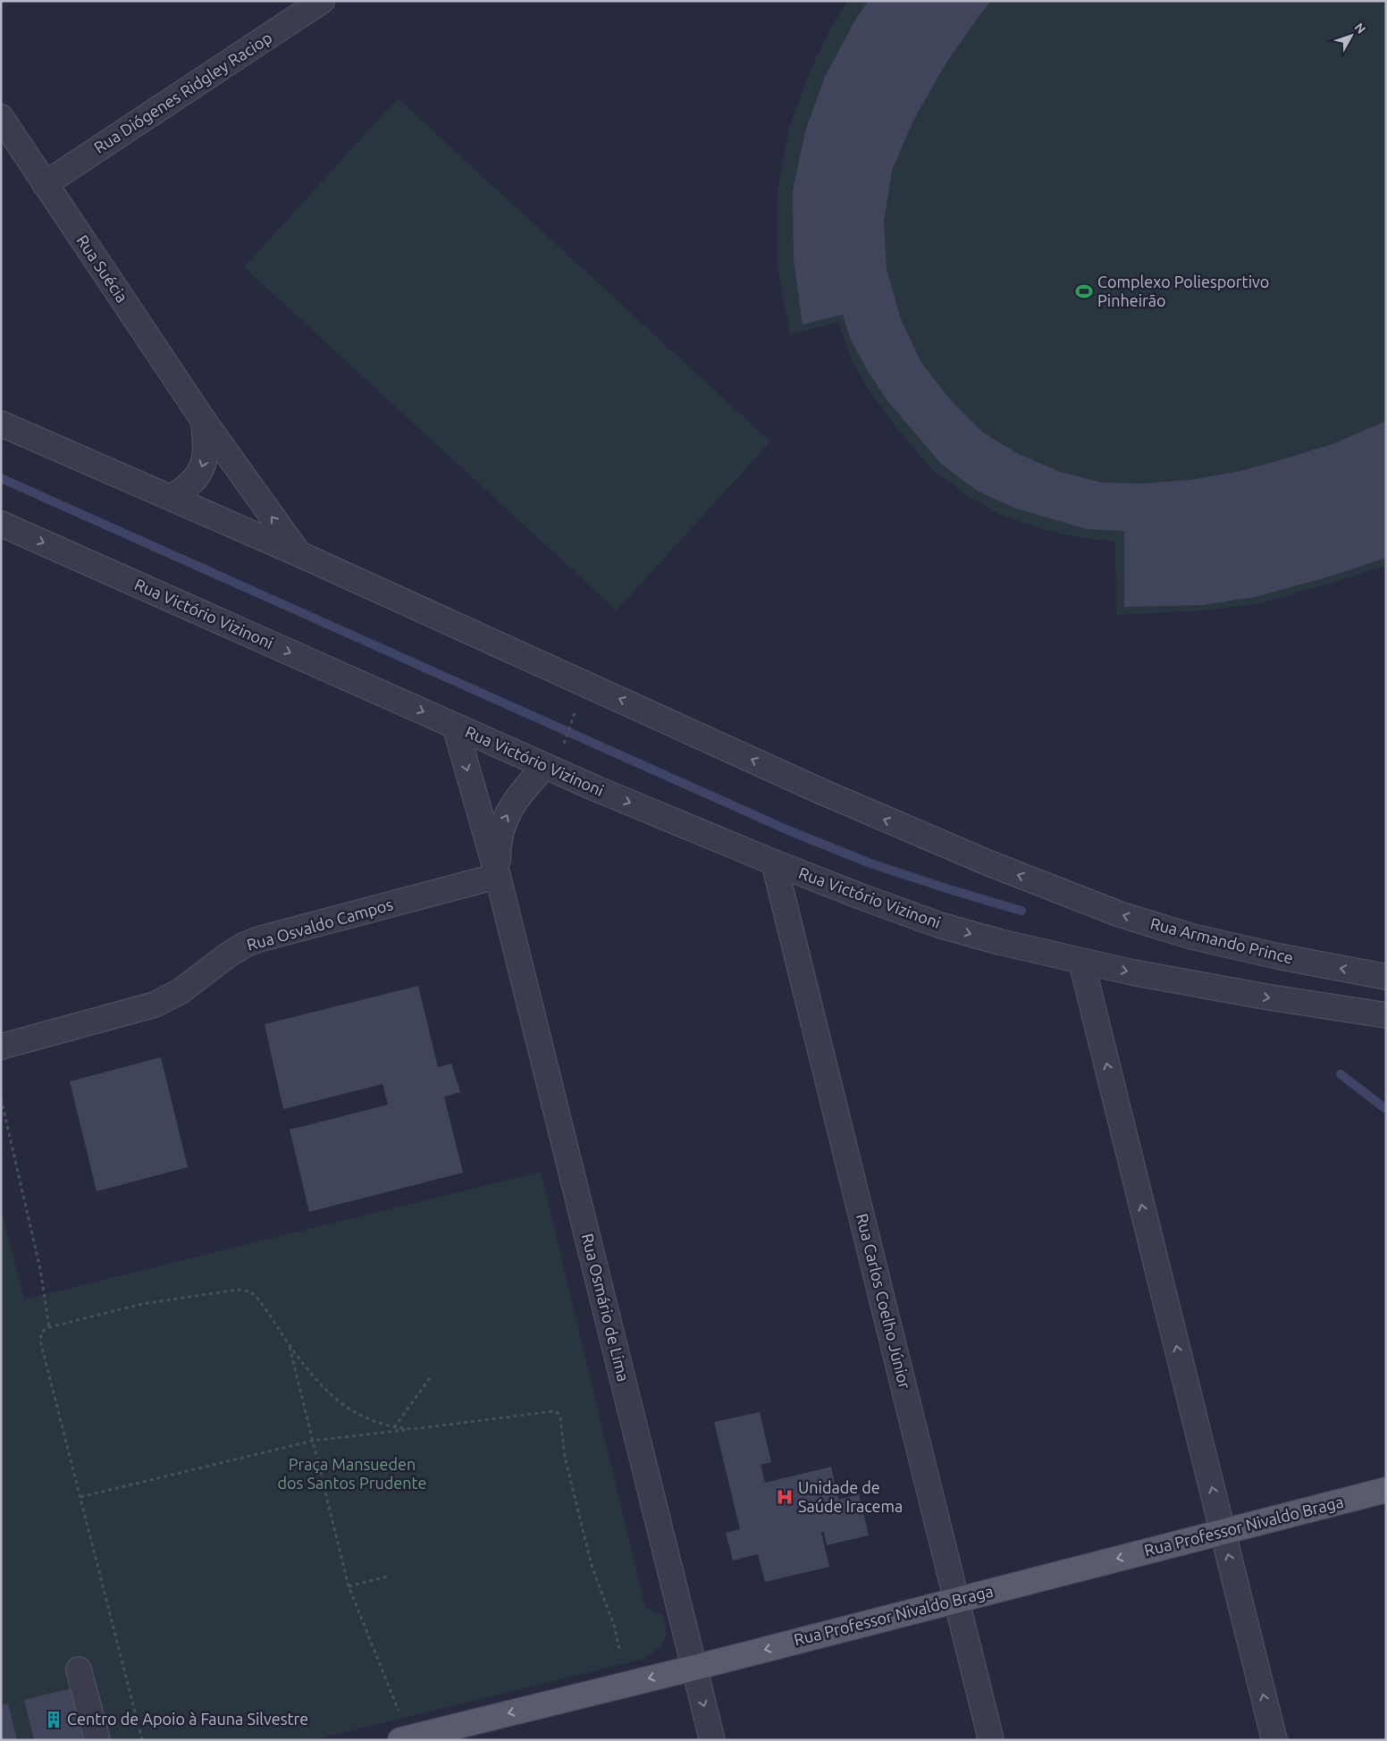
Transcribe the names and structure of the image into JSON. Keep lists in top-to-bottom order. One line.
{"streets":{"main road":["Rua Professor Nivaldo Braga"],"street":["Rua Diógenes Ridgley Raciop","Rua Suécia","Rua Victório Vizinoni","Rua Osvaldo Campos","Rua Armando Prince","Rua Carlos Coelho Júnior","Rua Osmário de Lima"]},"crossings":[["Rua Diógenes Ridgley Raciop","Rua Suécia"],["Rua Suécia","Rua Armando Prince"],["Rua Victório Vizinoni","Rua Carlos Coelho Júnior"],["Rua Victório Vizinoni","Rua Osmário de Lima"],["Rua Osvaldo Campos","Rua Osmário de Lima"],["Rua Carlos Coelho Júnior","Rua Professor Nivaldo Braga"],["Rua Osmário de Lima","Rua Professor Nivaldo Braga"]],"one_way":["Rua Victório Vizinoni","Rua Armando Prince","Rua Professor Nivaldo Braga"],"parks":["Praça Mansueden dos Santos Prudente"],"places":{"sports":["Complexo Poliesportivo Pinheirão"],"hospital":["Unidade de Saúde Iracema"],"building":["Centro de Apoio à Fauna Silvestre"]},"north":"top right"}
